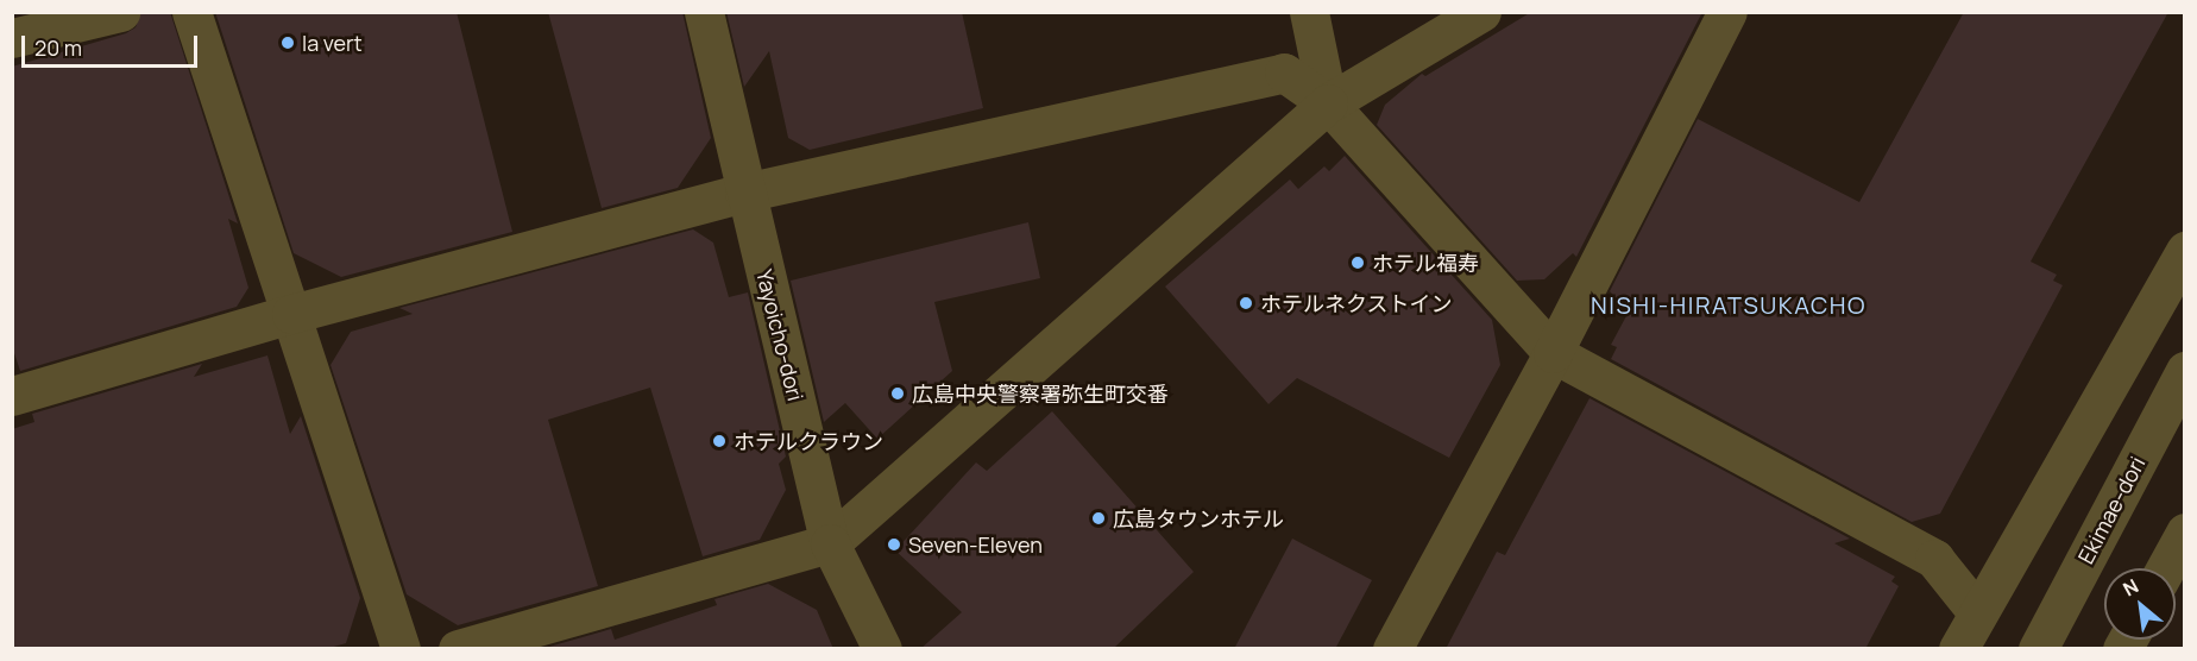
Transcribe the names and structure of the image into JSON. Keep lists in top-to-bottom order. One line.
{"streets":{"street":["Yayoicho-dori","Ekimae-dori"]},"districts":["NISHI-HIRATSUKACHO"],"places":["la vert","ホテル福寿","ホテルネクストイン","広島中央警察署弥生町交番","ホテルクラウン","広島タウンホテル","Seven-Eleven"],"scale_bar":"20 m","north":"top left"}
